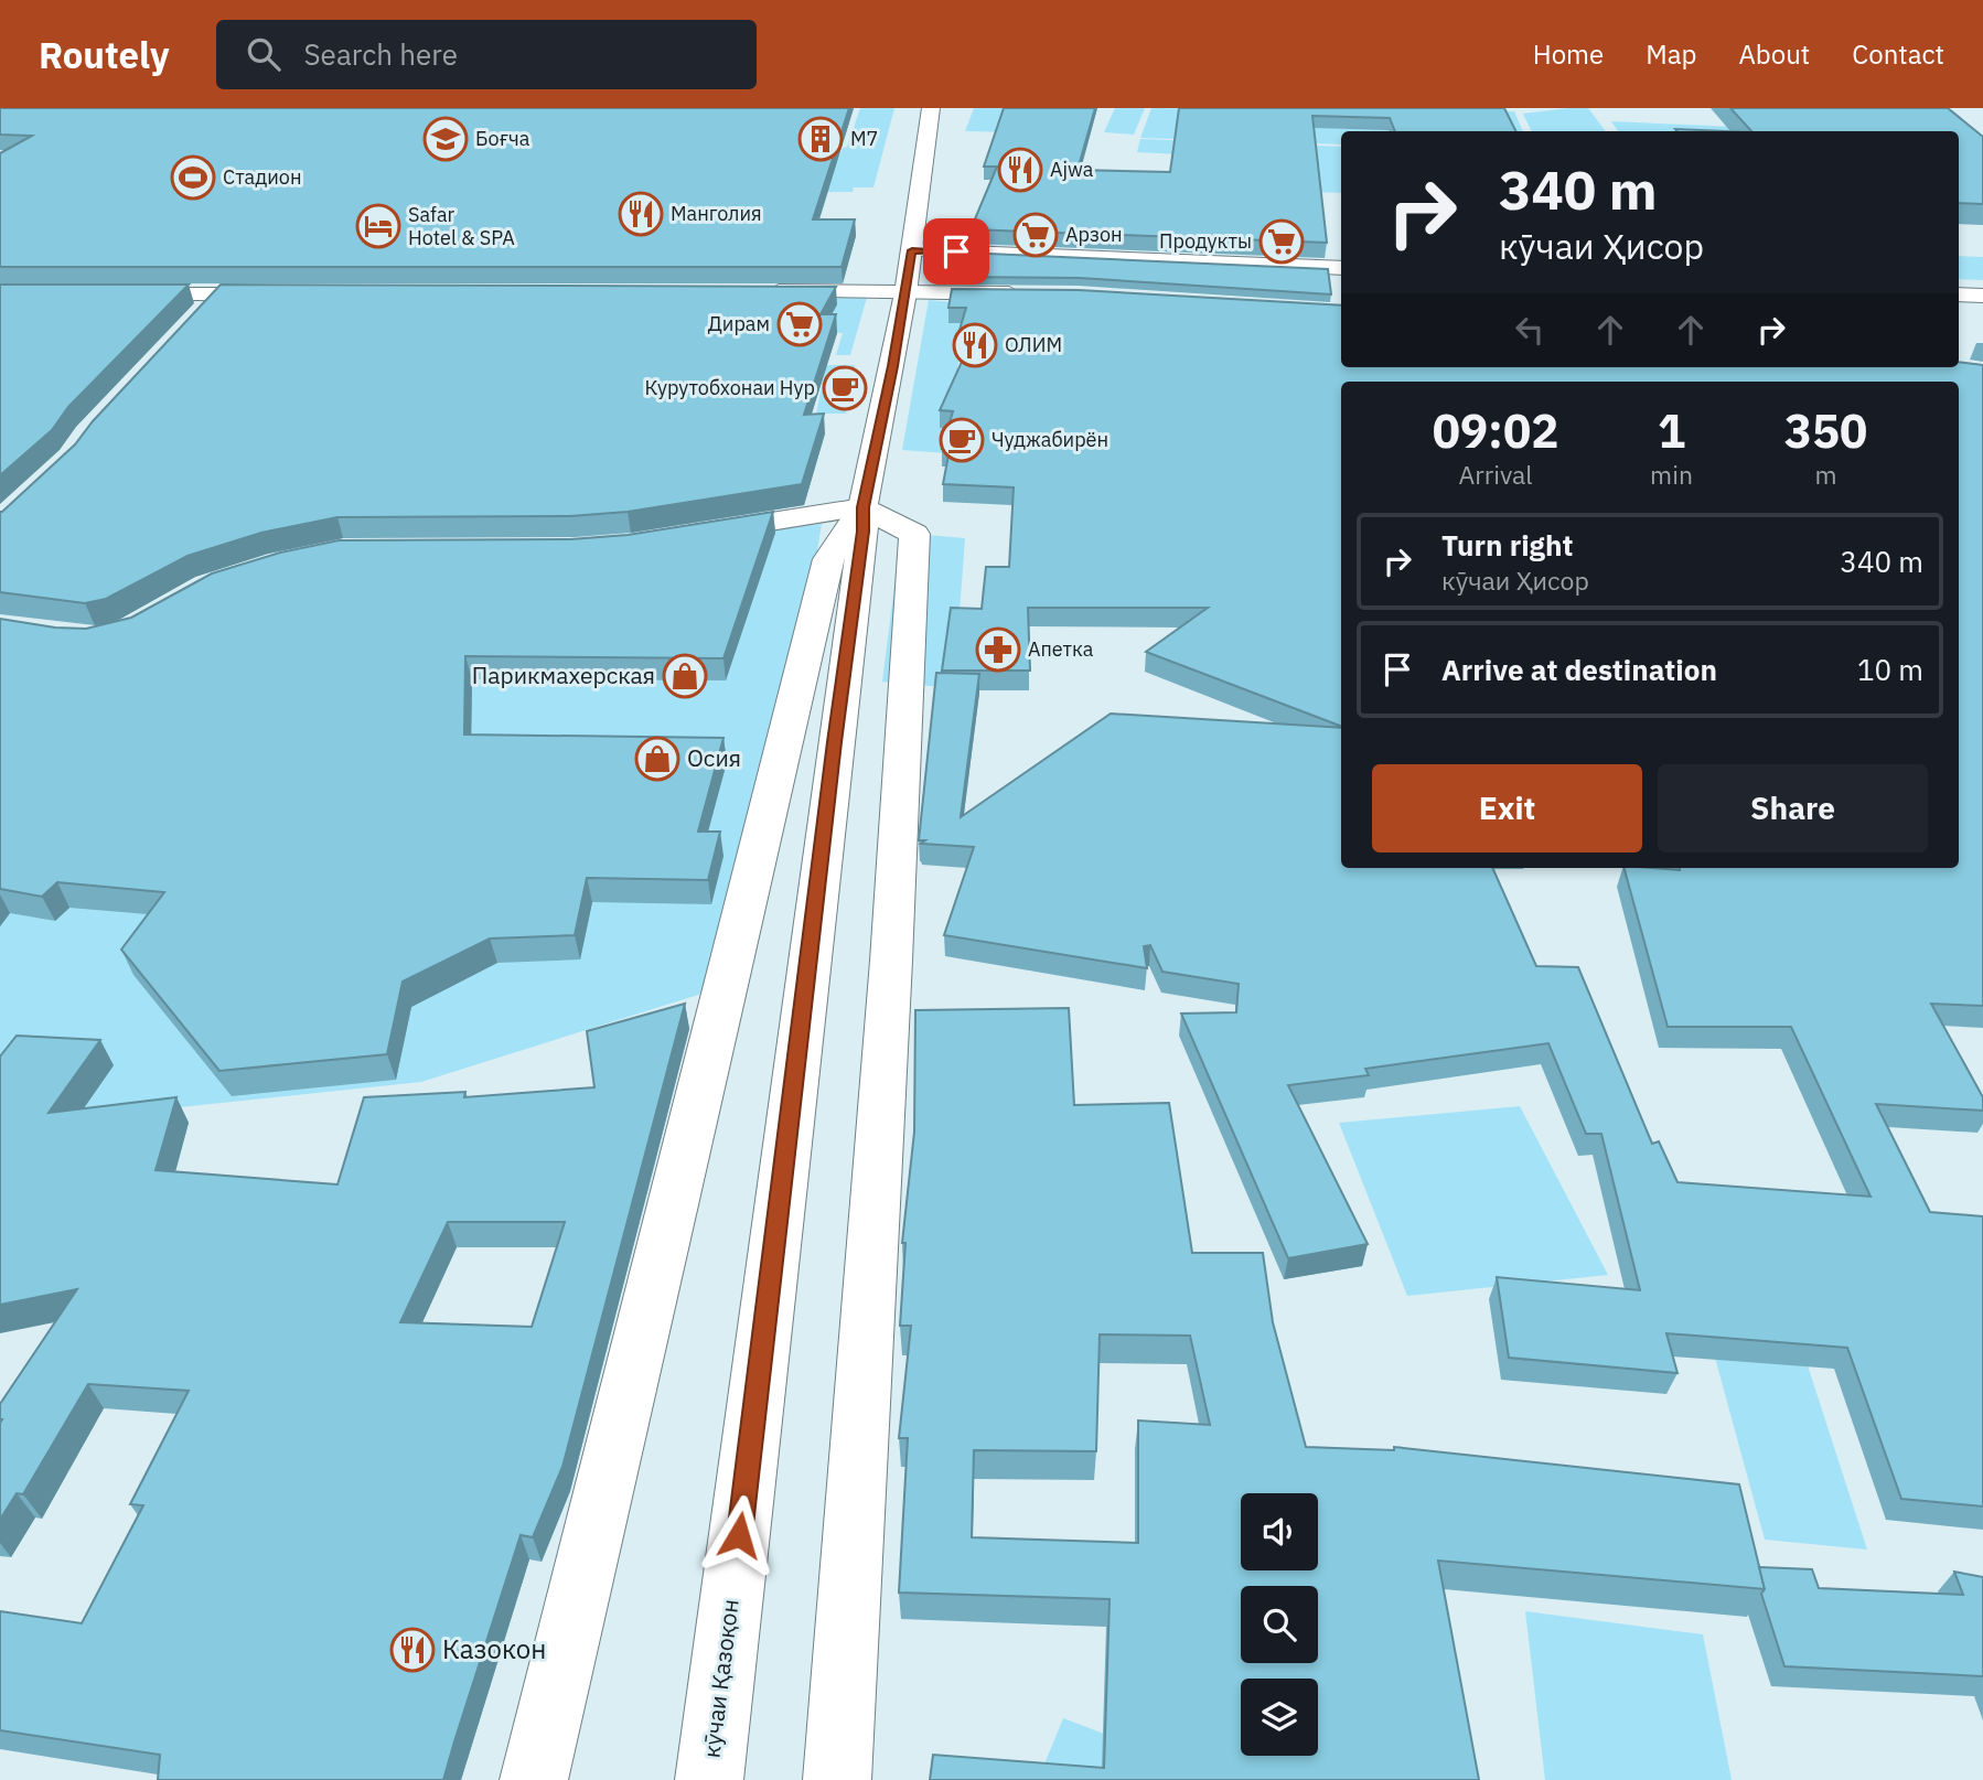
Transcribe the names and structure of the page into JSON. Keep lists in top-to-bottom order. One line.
{"streets":{"street":["кӯчаи Қазоқон"]},"places":{"school or university":["Боғча"],"building":["М7"],"restaurant":["Ajwa","Манголия","ОЛИМ","Казокон"],"sports":["Стадион"],"hotel":["Safar Hotel & SPA"],"supermarket":["Арзон","Продукты","Дирам"],"cafe":["Курутобхонаи Нур","Чуджабирён"],"pharmacy":["Апетка"],"shop":["Парикмахерская","Осия"]},"page":{"header":"Routely","search":"Search here","nav":["Home","Map","About","Contact"],"turn":["340 m","кӯчаи Ҳисор"],"eta":["09:02","Arrival","1","min","350","m"],"list":[{"name":"Turn right","note":"кӯчаи Ҳисор","value":"340 m"},{"name":"Arrive at destination","value":"10 m"}],"buttons":["Exit","Share"]}}
